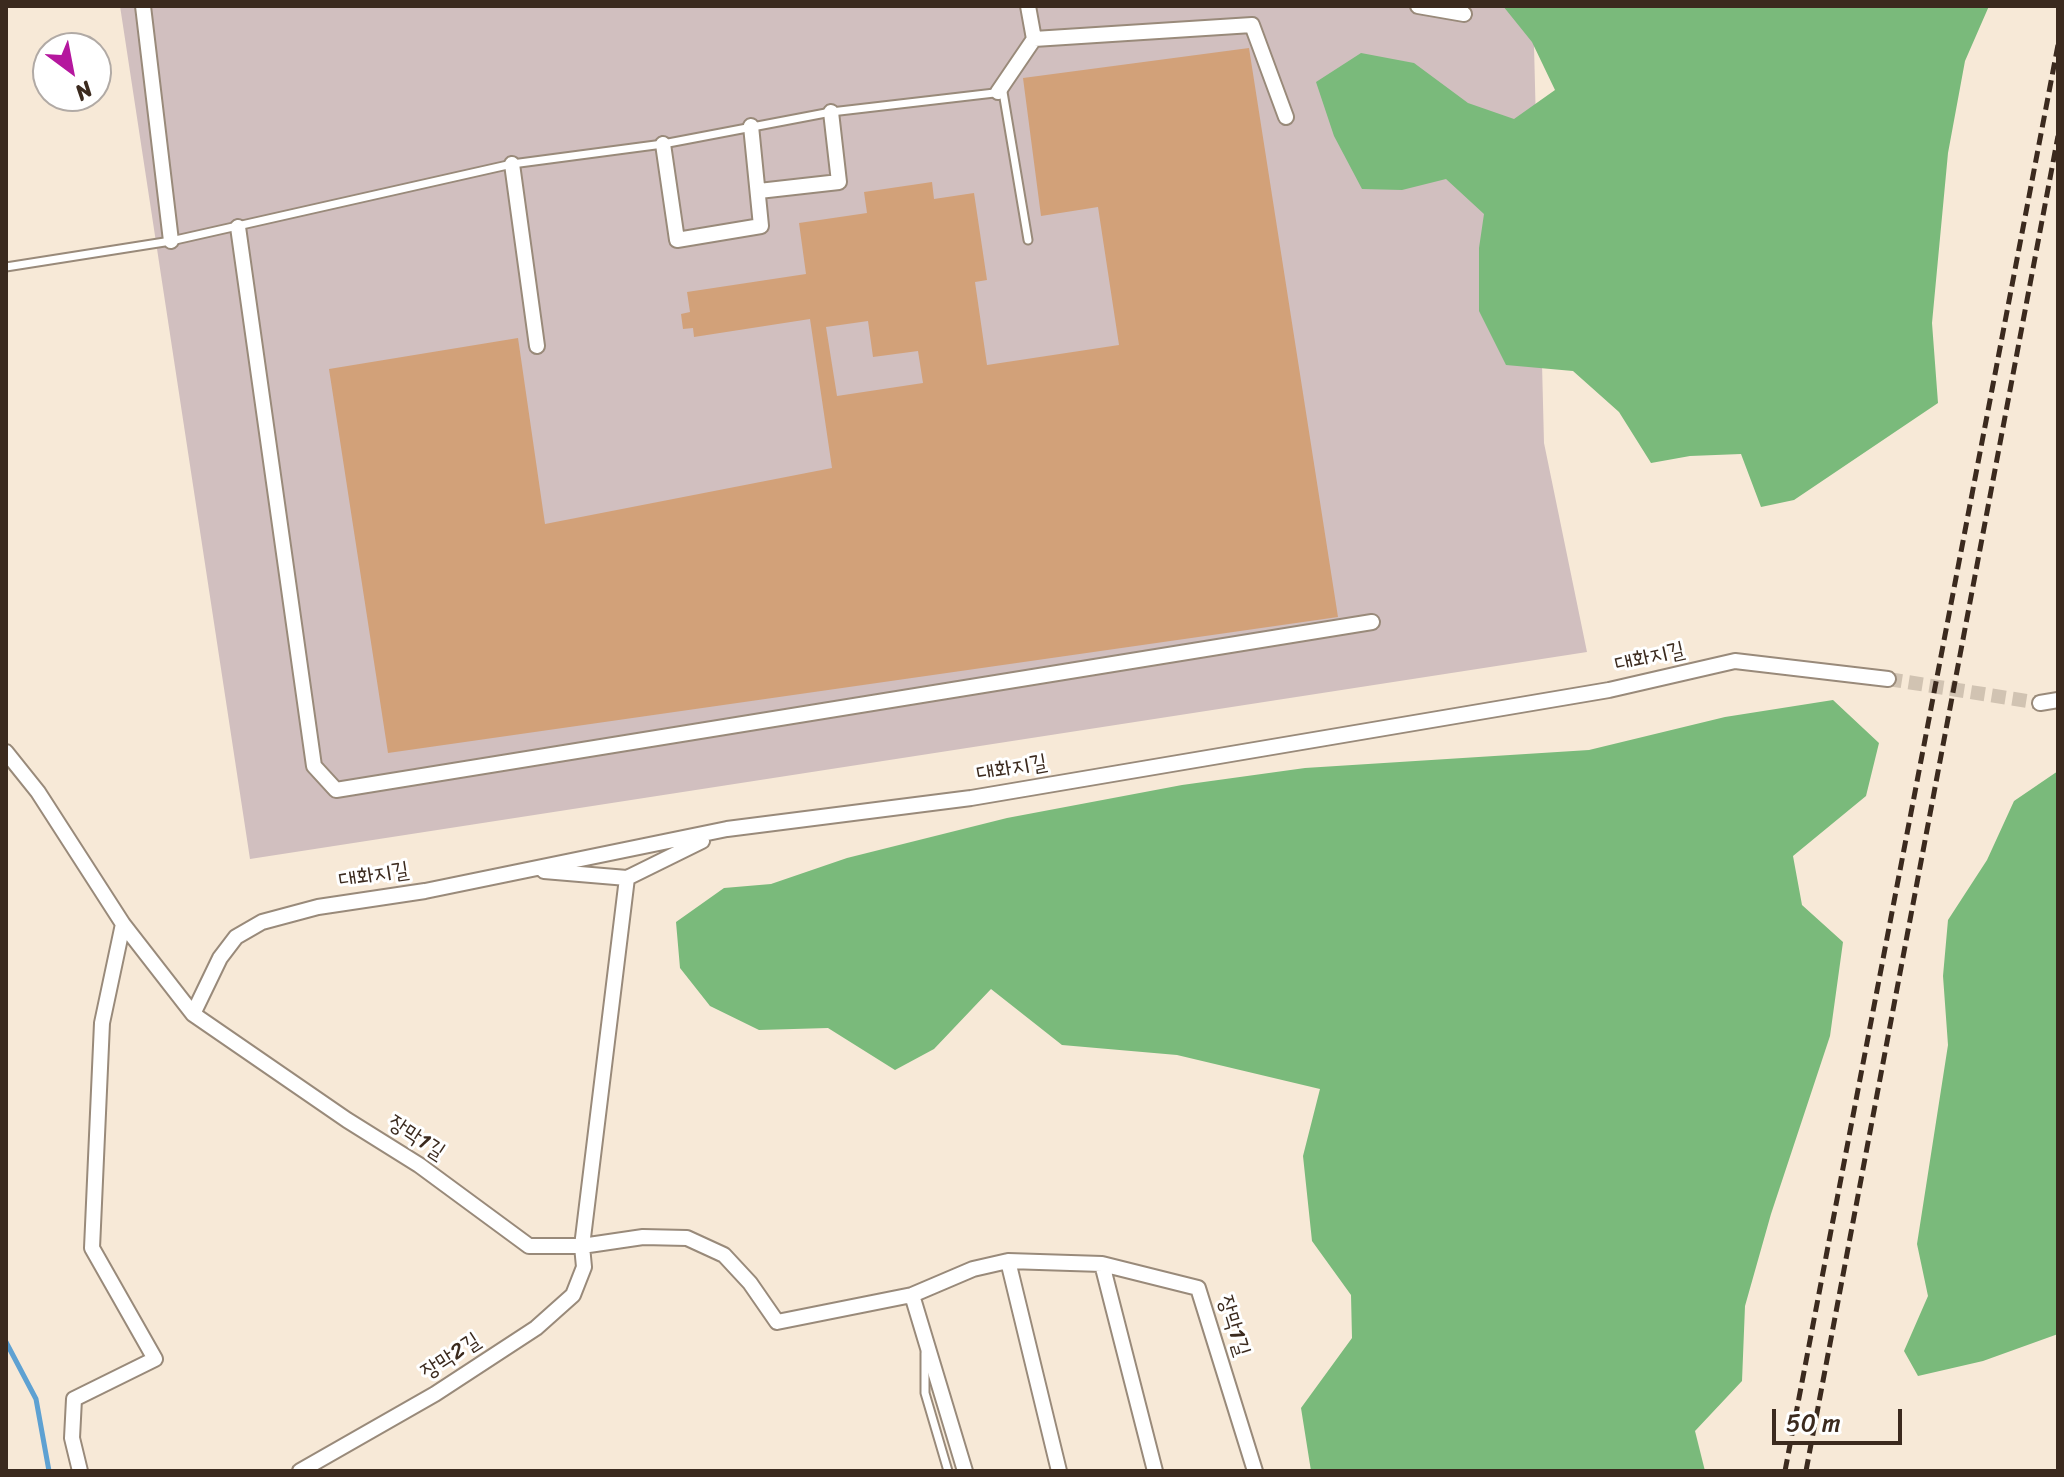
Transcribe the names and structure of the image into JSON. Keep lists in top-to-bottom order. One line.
{"streets":{"street":["대화지길","장막1길","장막2길"]},"crossings":[["대화지길","장막1길"],["장막1길","장막2길"]],"scale_bar":"50 m","north":"bottom right"}
